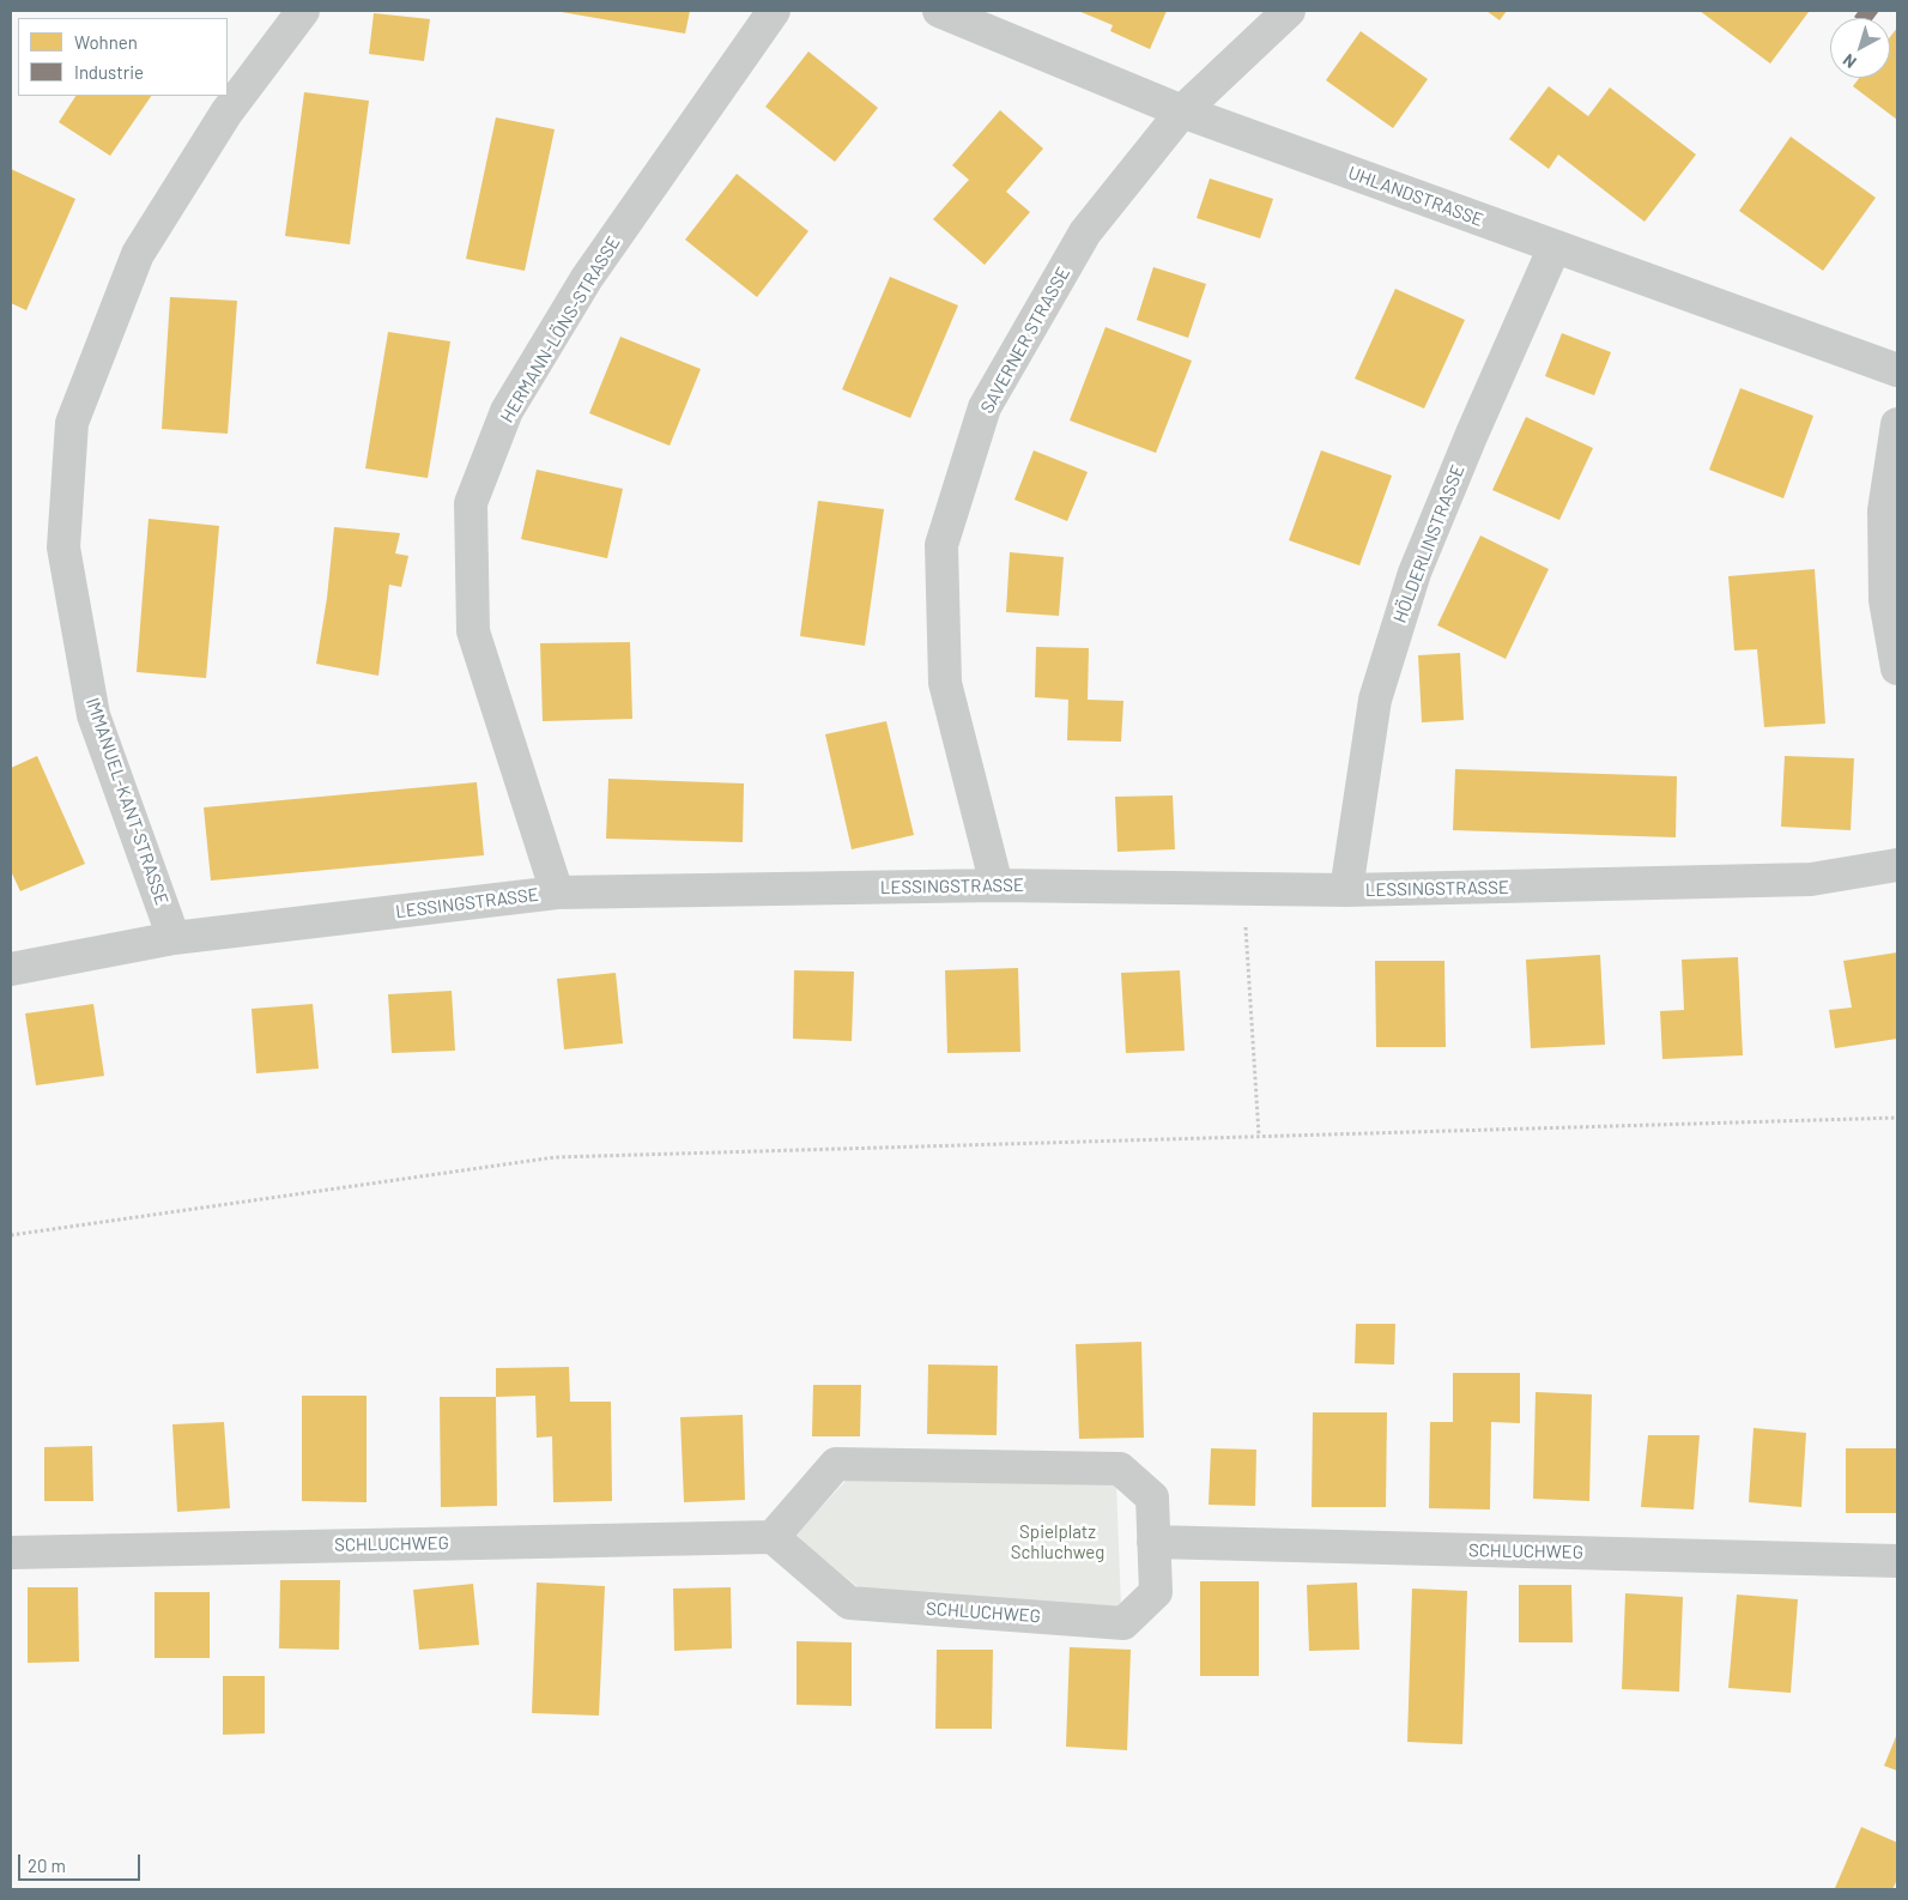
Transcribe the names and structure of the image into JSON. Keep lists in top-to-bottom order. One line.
{"streets":{"street":["UHLANDSTRASSE","HERMANN-LÖNS-STRASSE","SAVERNER STRASSE","HÖLDERLINSTRASSE","IMMANUEL-KANT-STRASSE","LESSINGSTRASSE","SCHLUCHWEG"]},"crossings":[["UHLANDSTRASSE","SAVERNER STRASSE"],["UHLANDSTRASSE","HÖLDERLINSTRASSE"],["HERMANN-LÖNS-STRASSE","LESSINGSTRASSE"],["SAVERNER STRASSE","LESSINGSTRASSE"],["HÖLDERLINSTRASSE","LESSINGSTRASSE"],["IMMANUEL-KANT-STRASSE","LESSINGSTRASSE"]],"parks":["Spielplatz Schluchweg"],"legend":["Wohnen","Industrie"],"scale_bar":"20 m","north":"bottom left"}
